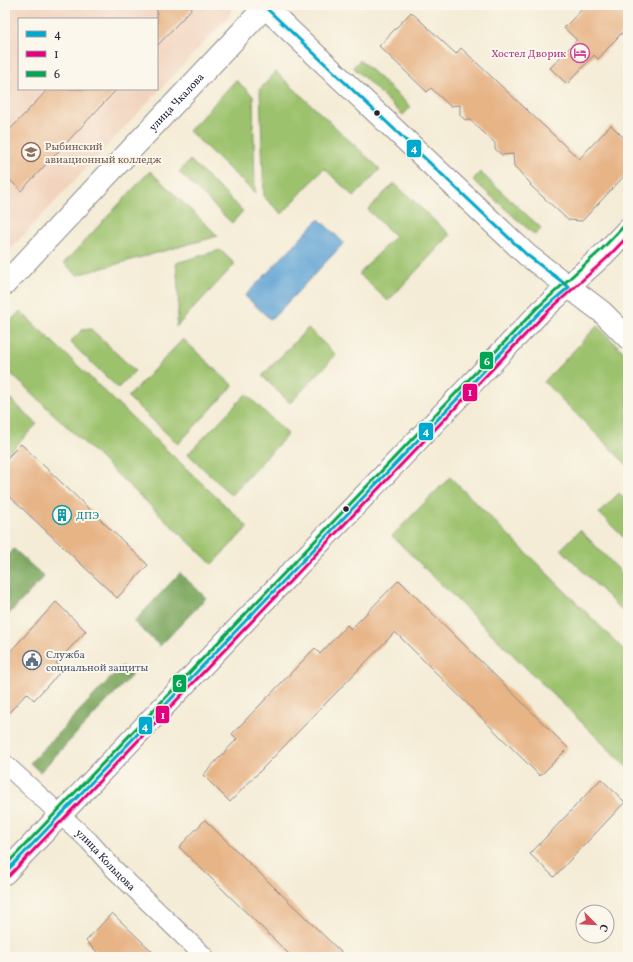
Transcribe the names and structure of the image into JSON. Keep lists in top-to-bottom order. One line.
{"streets":{"street":["улица Чкалова","улица Кольцова"]},"places":{"hotel":["Хостел Дворик"],"school or university":["Рыбинский авиационный колледж"],"building":["ДПЭ"],"public building":["Служба социальной защиты"]},"lines":["transit line 4","transit line 6","transit line 1"],"legend":["4","1","6"],"north":"bottom right"}
